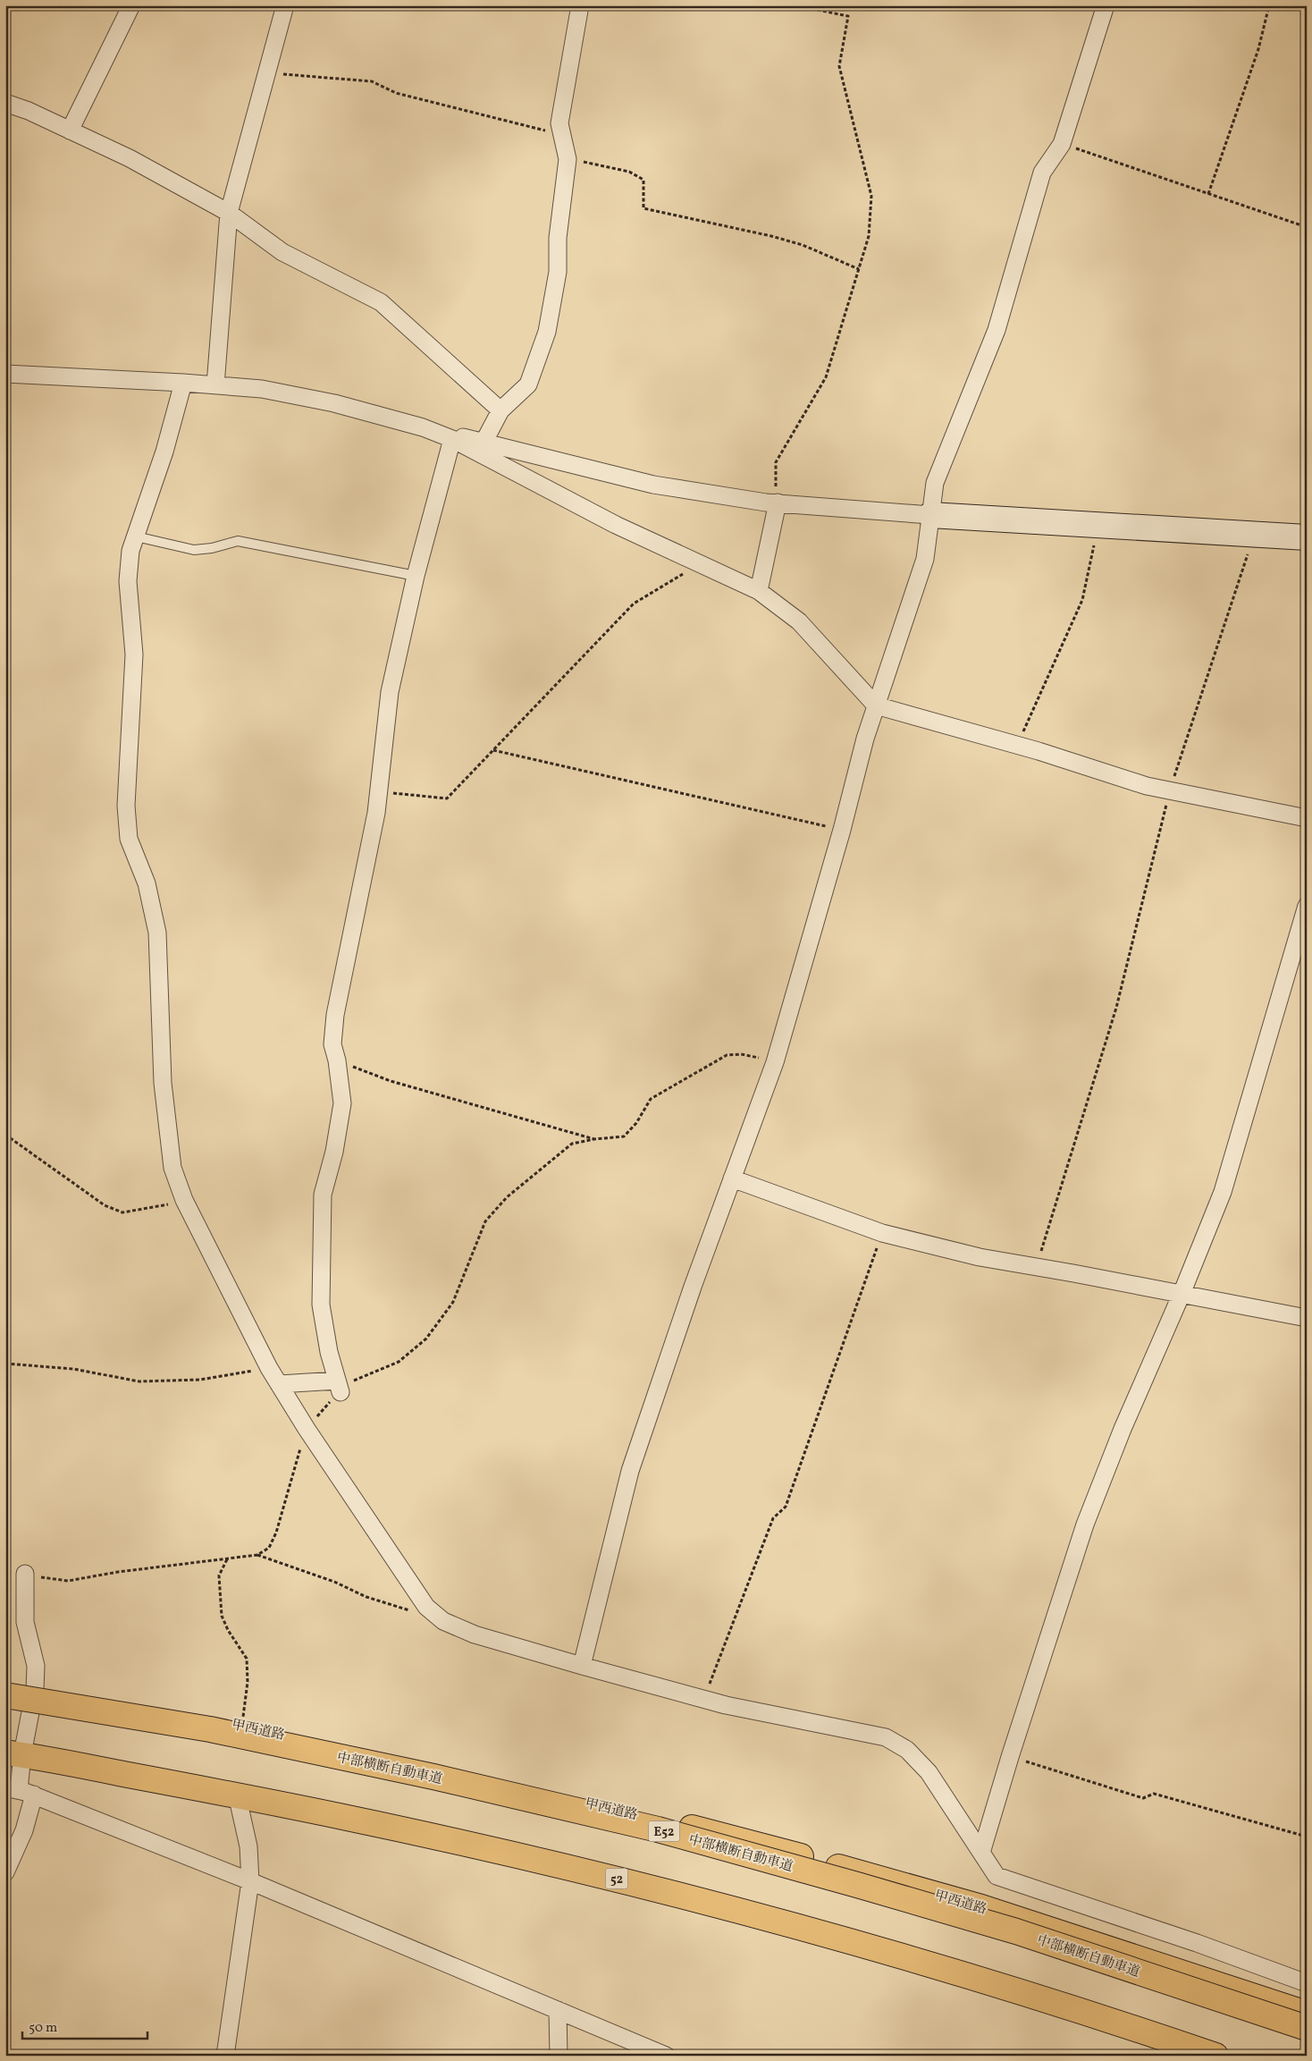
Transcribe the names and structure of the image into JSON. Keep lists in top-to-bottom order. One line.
{"streets":{"highway":["甲西道路","中部横断自動車道","E52","52"]},"scale_bar":"50 m"}
